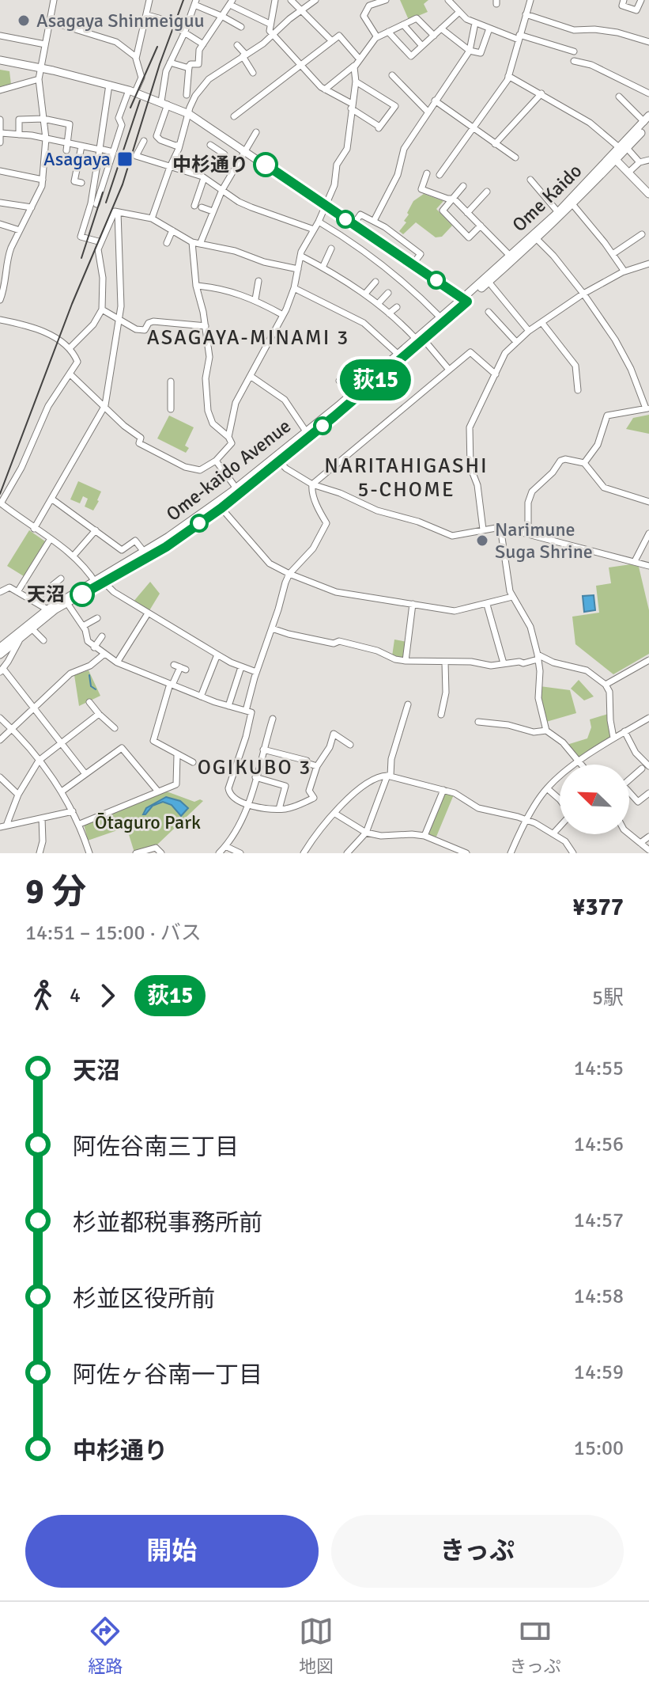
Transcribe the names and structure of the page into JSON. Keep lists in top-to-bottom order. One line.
{"streets":{"main road":["Ome Kaido","Ome-kaido Avenue"]},"crossings":[["Ome Kaido","Ome-kaido Avenue"]],"districts":["ASAGAYA-MINAMI 3","NARITAHIGASHI 5-CHOME","OGIKUBO 3"],"parks":["Ōtaguro Park"],"places":{"other":["Asagaya Shinmeiguu","中杉通り","Narimune Suga Shrine","天沼"],"transit":["Asagaya"]},"lines":["bus line 荻15"],"north":"top left","page":{"on_map":"荻15","heading":["9 分","14:51 – 15:00 · バス","¥377"],"legs":["4","荻15","5駅"],"list":[{"name":"天沼","value":"14:55"},{"name":"阿佐谷南三丁目","value":"14:56"},{"name":"杉並都税事務所前","value":"14:57"},{"name":"杉並区役所前","value":"14:58"},{"name":"阿佐ヶ谷南一丁目","value":"14:59"},{"name":"中杉通り","value":"15:00"}],"buttons":["開始","きっぷ"],"tabs":["経路","地図","きっぷ"]}}
